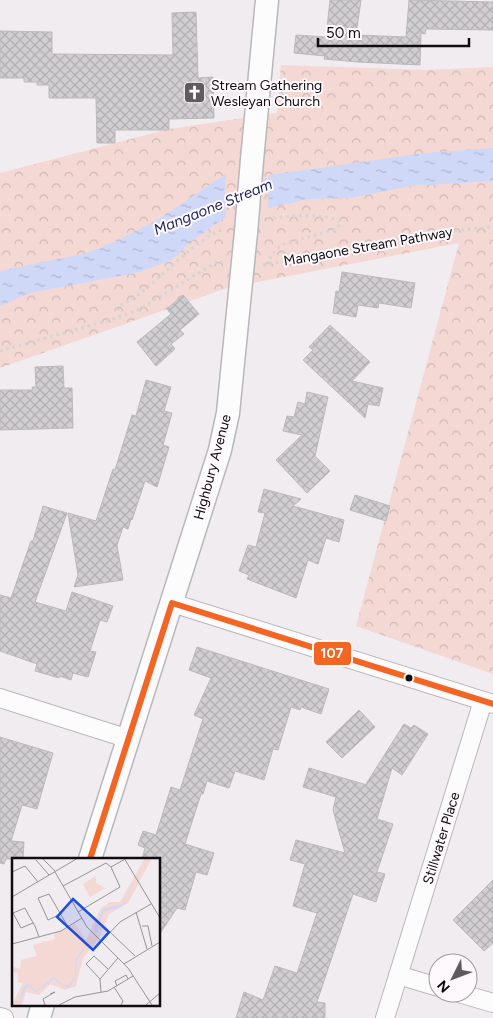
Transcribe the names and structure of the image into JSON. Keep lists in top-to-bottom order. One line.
{"streets":{"street":["Highbury Avenue","Stillwater Place"],"path":["Mangaone Stream Pathway"]},"crossings":[["Mangaone Stream Pathway","Highbury Avenue"]],"water":["Mangaone Stream"],"places":{"church":["Stream Gathering Wesleyan Church"]},"lines":["transit line 107"],"scale_bar":"50 m","north":"bottom left"}
